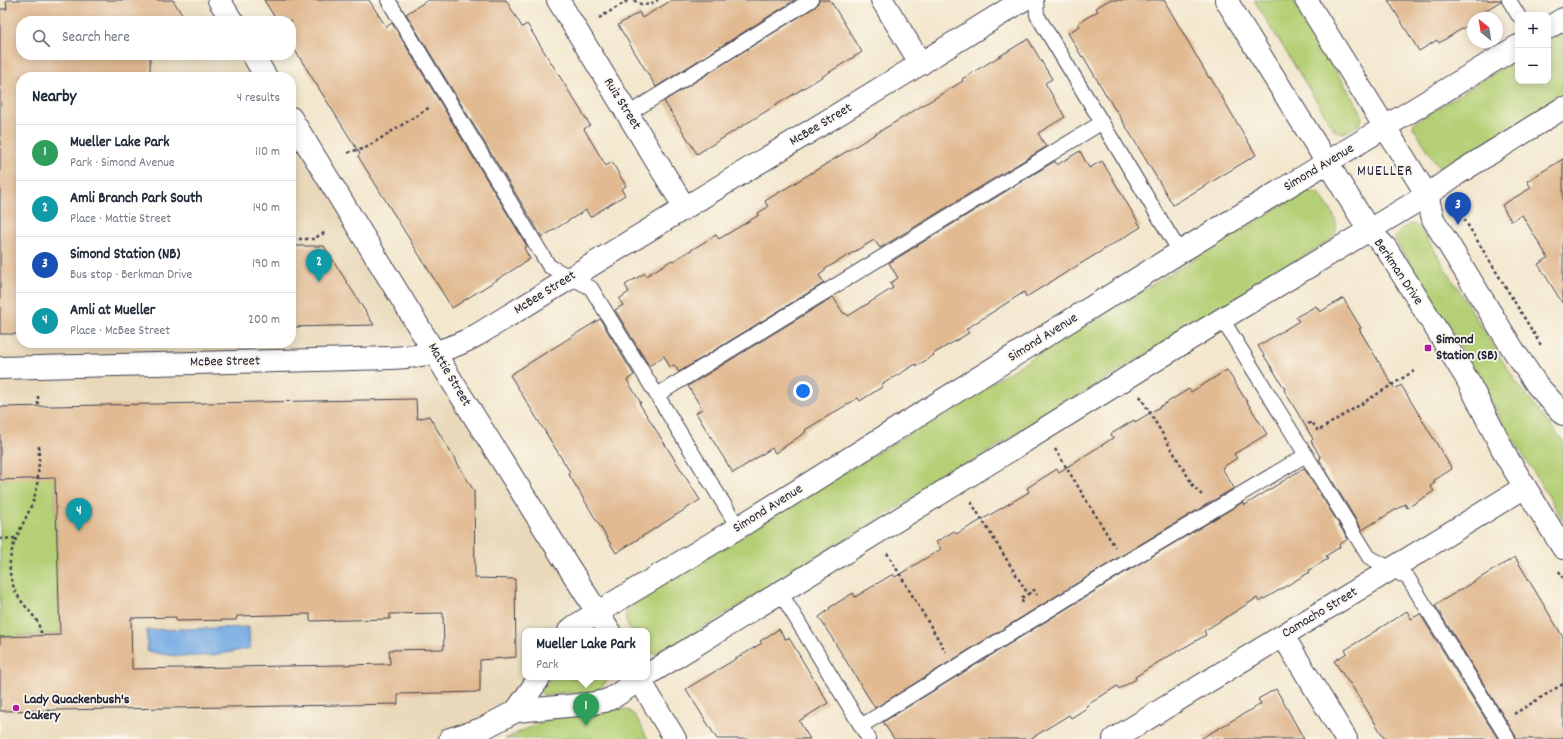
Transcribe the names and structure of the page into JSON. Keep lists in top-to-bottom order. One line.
{"streets":{"street":["Ruiz Street","McBee Street","Simond Avenue","Berkman Drive","Mattie Street","Camacho Street"]},"crossings":[["Ruiz Street","McBee Street"],["McBee Street","Mattie Street"],["Simond Avenue","Berkman Drive"],["Simond Avenue","Mattie Street"],["Berkman Drive","Camacho Street"]],"districts":["MUELLER"],"places":{"transit":["Simond Station (SB)"],"other":["Lady Quackenbush's Cakery"]},"north":"top left","page":{"map_buttons":["+","−"],"search":"Search here","heading":["Nearby","4 results"],"list":[{"mark":"1","name":"Mueller Lake Park","note":"Park · Simond Avenue","value":"110 m"},{"mark":"2","name":"Amli Branch Park South","note":"Place · Mattie Street","value":"140 m"},{"mark":"3","name":"Simond Station (NB)","note":"Bus stop · Berkman Drive","value":"190 m"},{"mark":"4","name":"Amli at Mueller","note":"Place · McBee Street","value":"200 m"}],"pins":["3","2","4","1"],"popup":["Mueller Lake Park","Park"]}}
